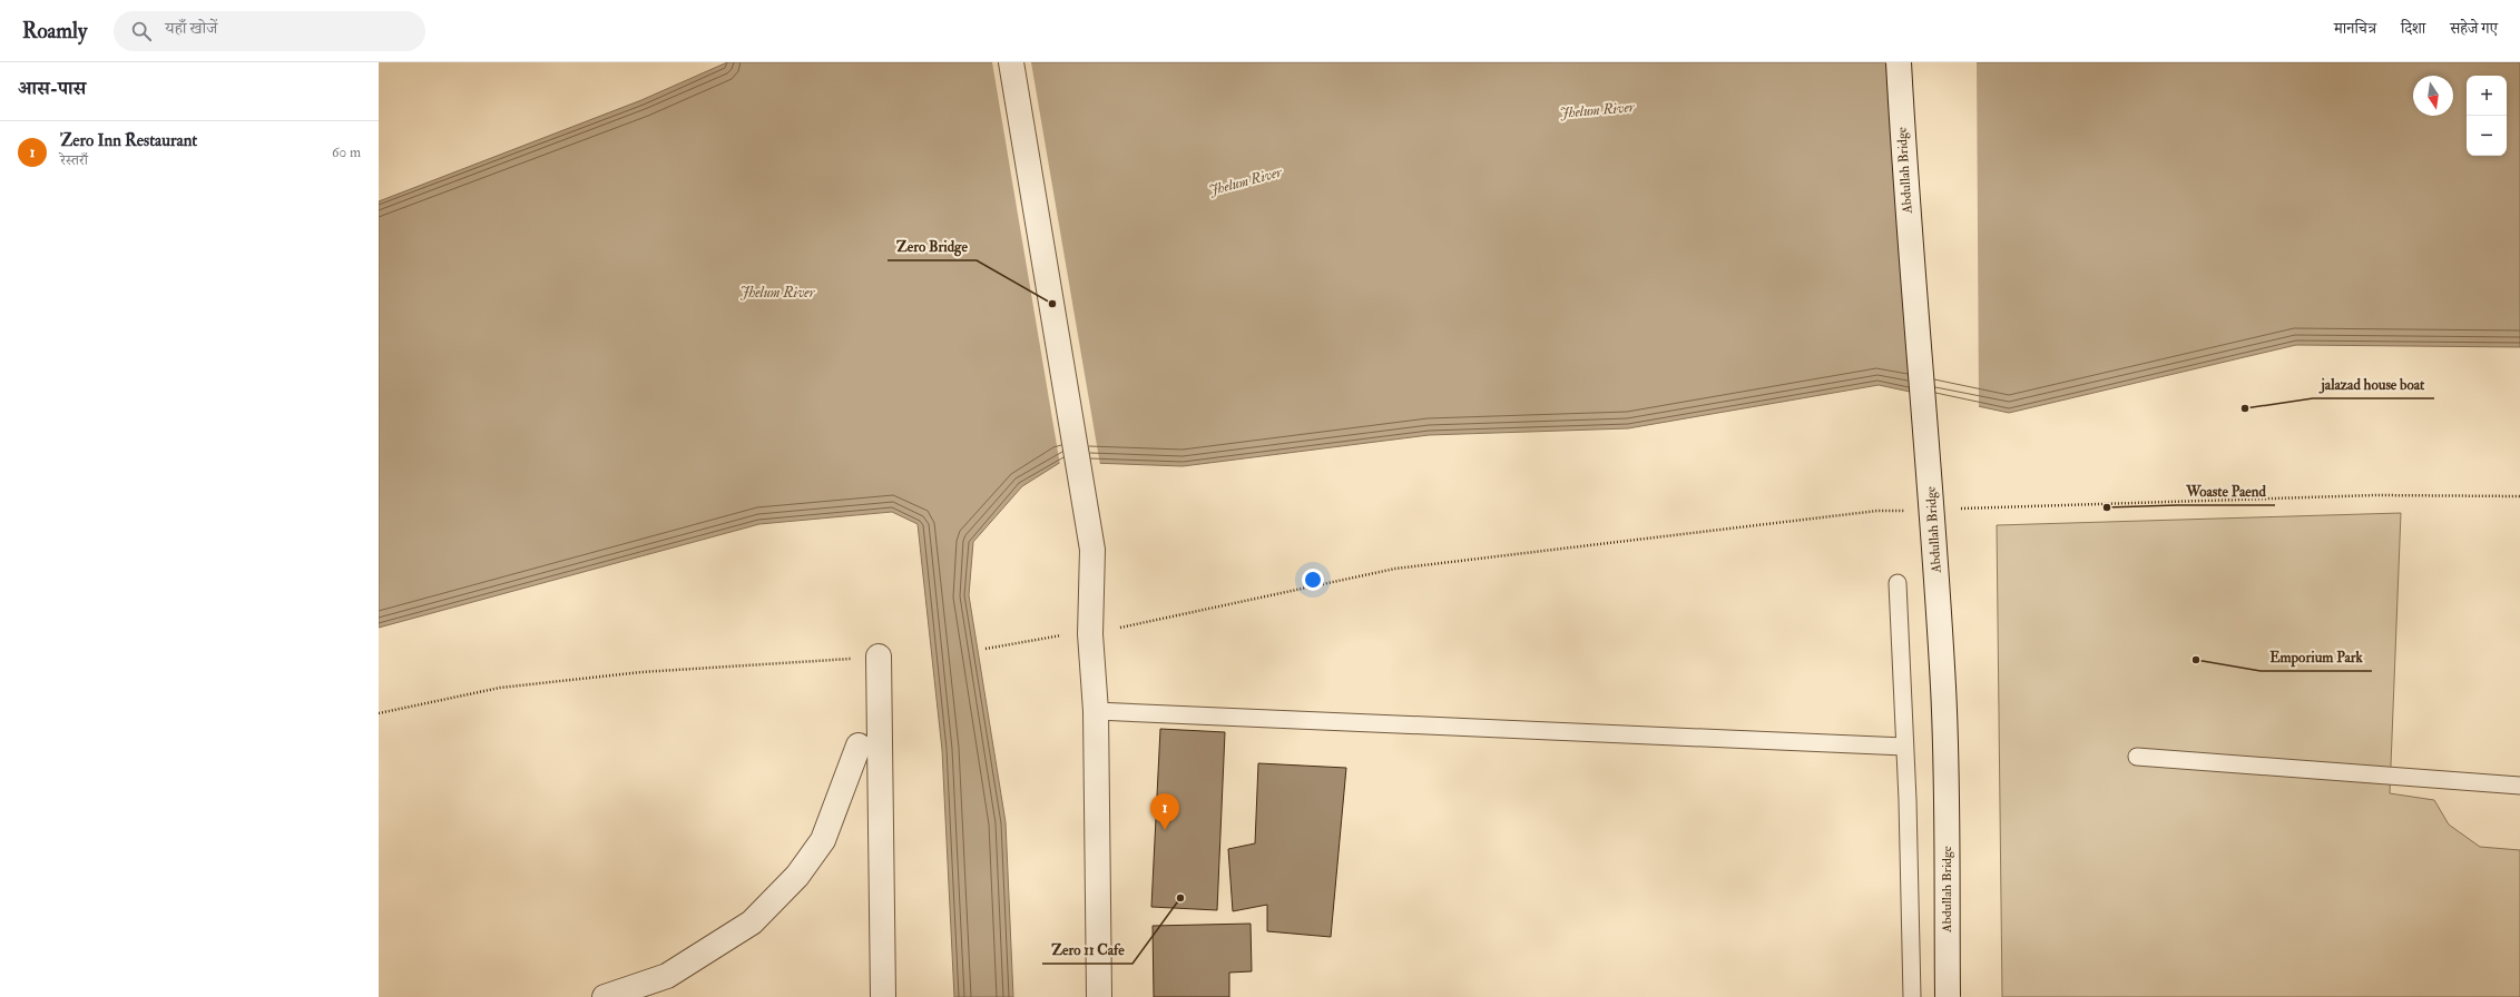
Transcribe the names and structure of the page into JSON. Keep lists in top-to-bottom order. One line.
{"streets":{"street":["Abdullah Bridge"]},"water":["Jhelum River"],"places":["Zero Bridge","jalazad house boat","Woaste Paend","Emporium Park","Zero 11 Cafe"],"north":"bottom","page":{"header":"Roamly","search":"यहाँ खोजें","nav":["मानचित्र","दिशा","सहेजे गए"],"heading":"आस-पास","map_buttons":["+","−"],"list":[{"mark":"1","name":"Zero Inn Restaurant","note":"रेस्तराँ","value":"60 m"}],"pins":"1"}}
